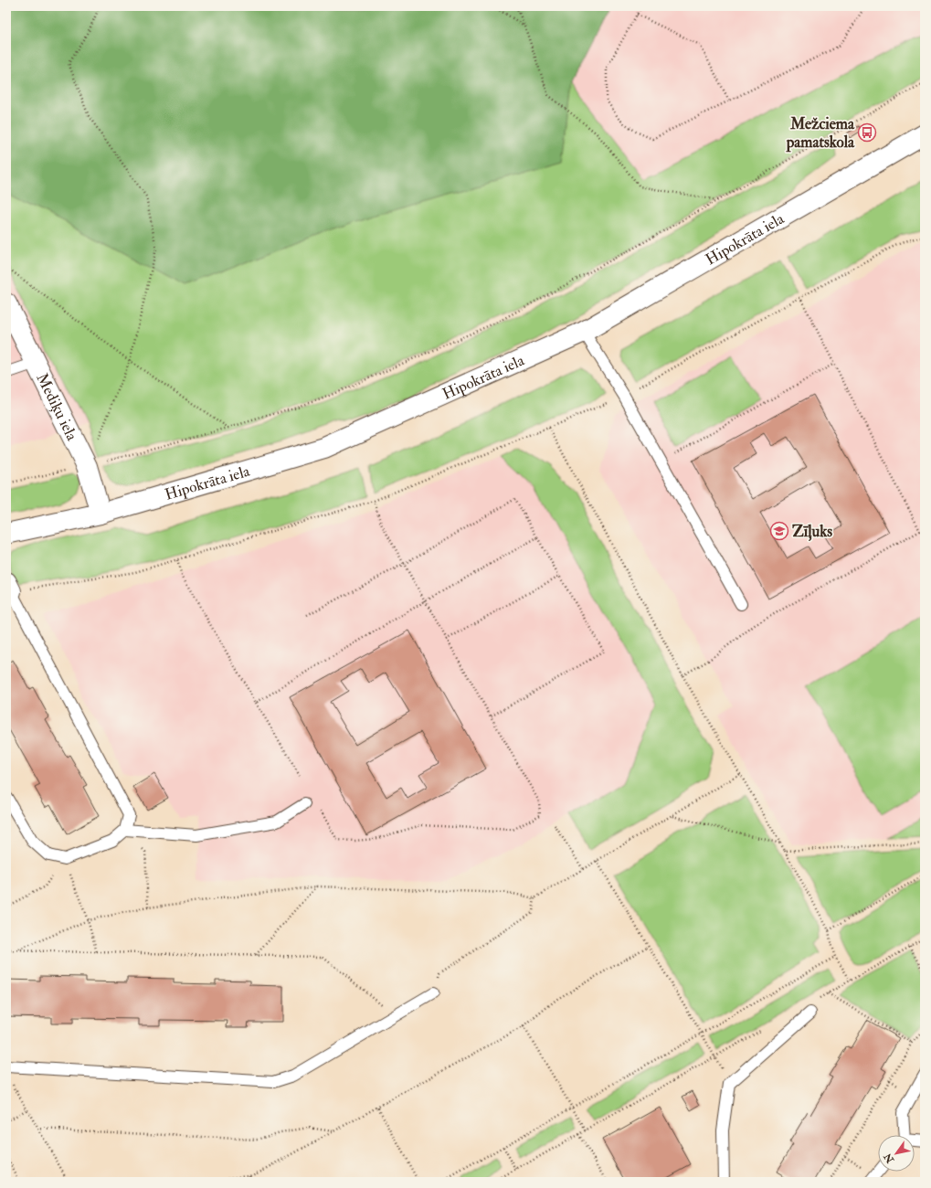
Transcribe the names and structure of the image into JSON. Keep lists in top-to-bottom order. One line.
{"streets":{"street":["Hipokrāta iela","Mediķu iela"]},"crossings":[["Hipokrāta iela","Mediķu iela"]],"places":{"bus stop":["Mežciema pamatskola"],"school or university":["Zīļuks"]},"north":"bottom left"}
